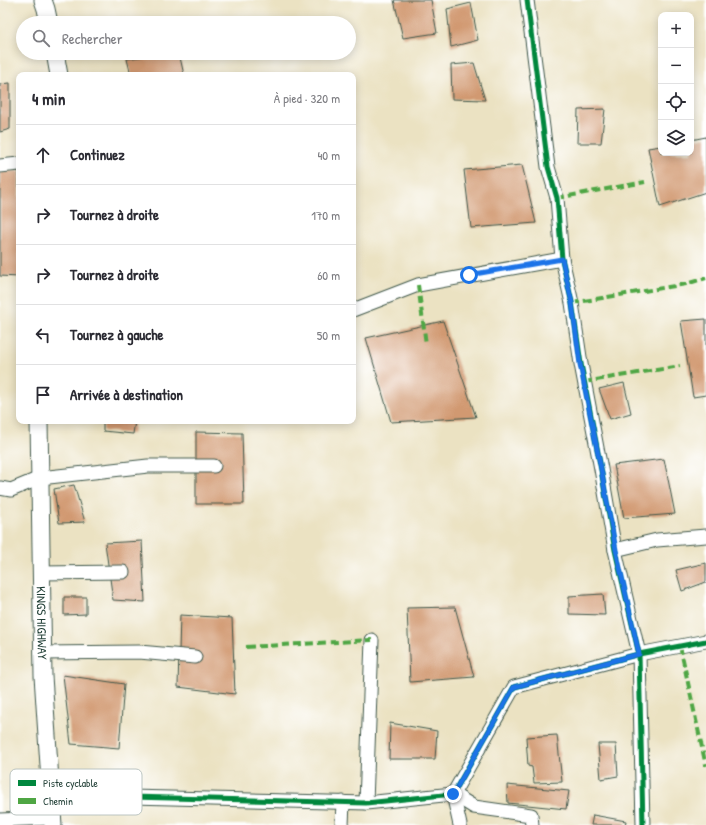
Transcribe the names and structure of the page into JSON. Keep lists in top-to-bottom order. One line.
{"streets":{"street":["KINGS HIGHWAY"]},"legend":["Piste cyclable","Chemin"],"page":{"map_buttons":["+","−"],"search":"Rechercher","heading":["4 min","À pied · 320 m"],"list":[["Continuez","40 m"],["Tournez à droite","170 m"],["Tournez à droite","60 m"],["Tournez à gauche","50 m"],"Arrivée à destination"]}}
